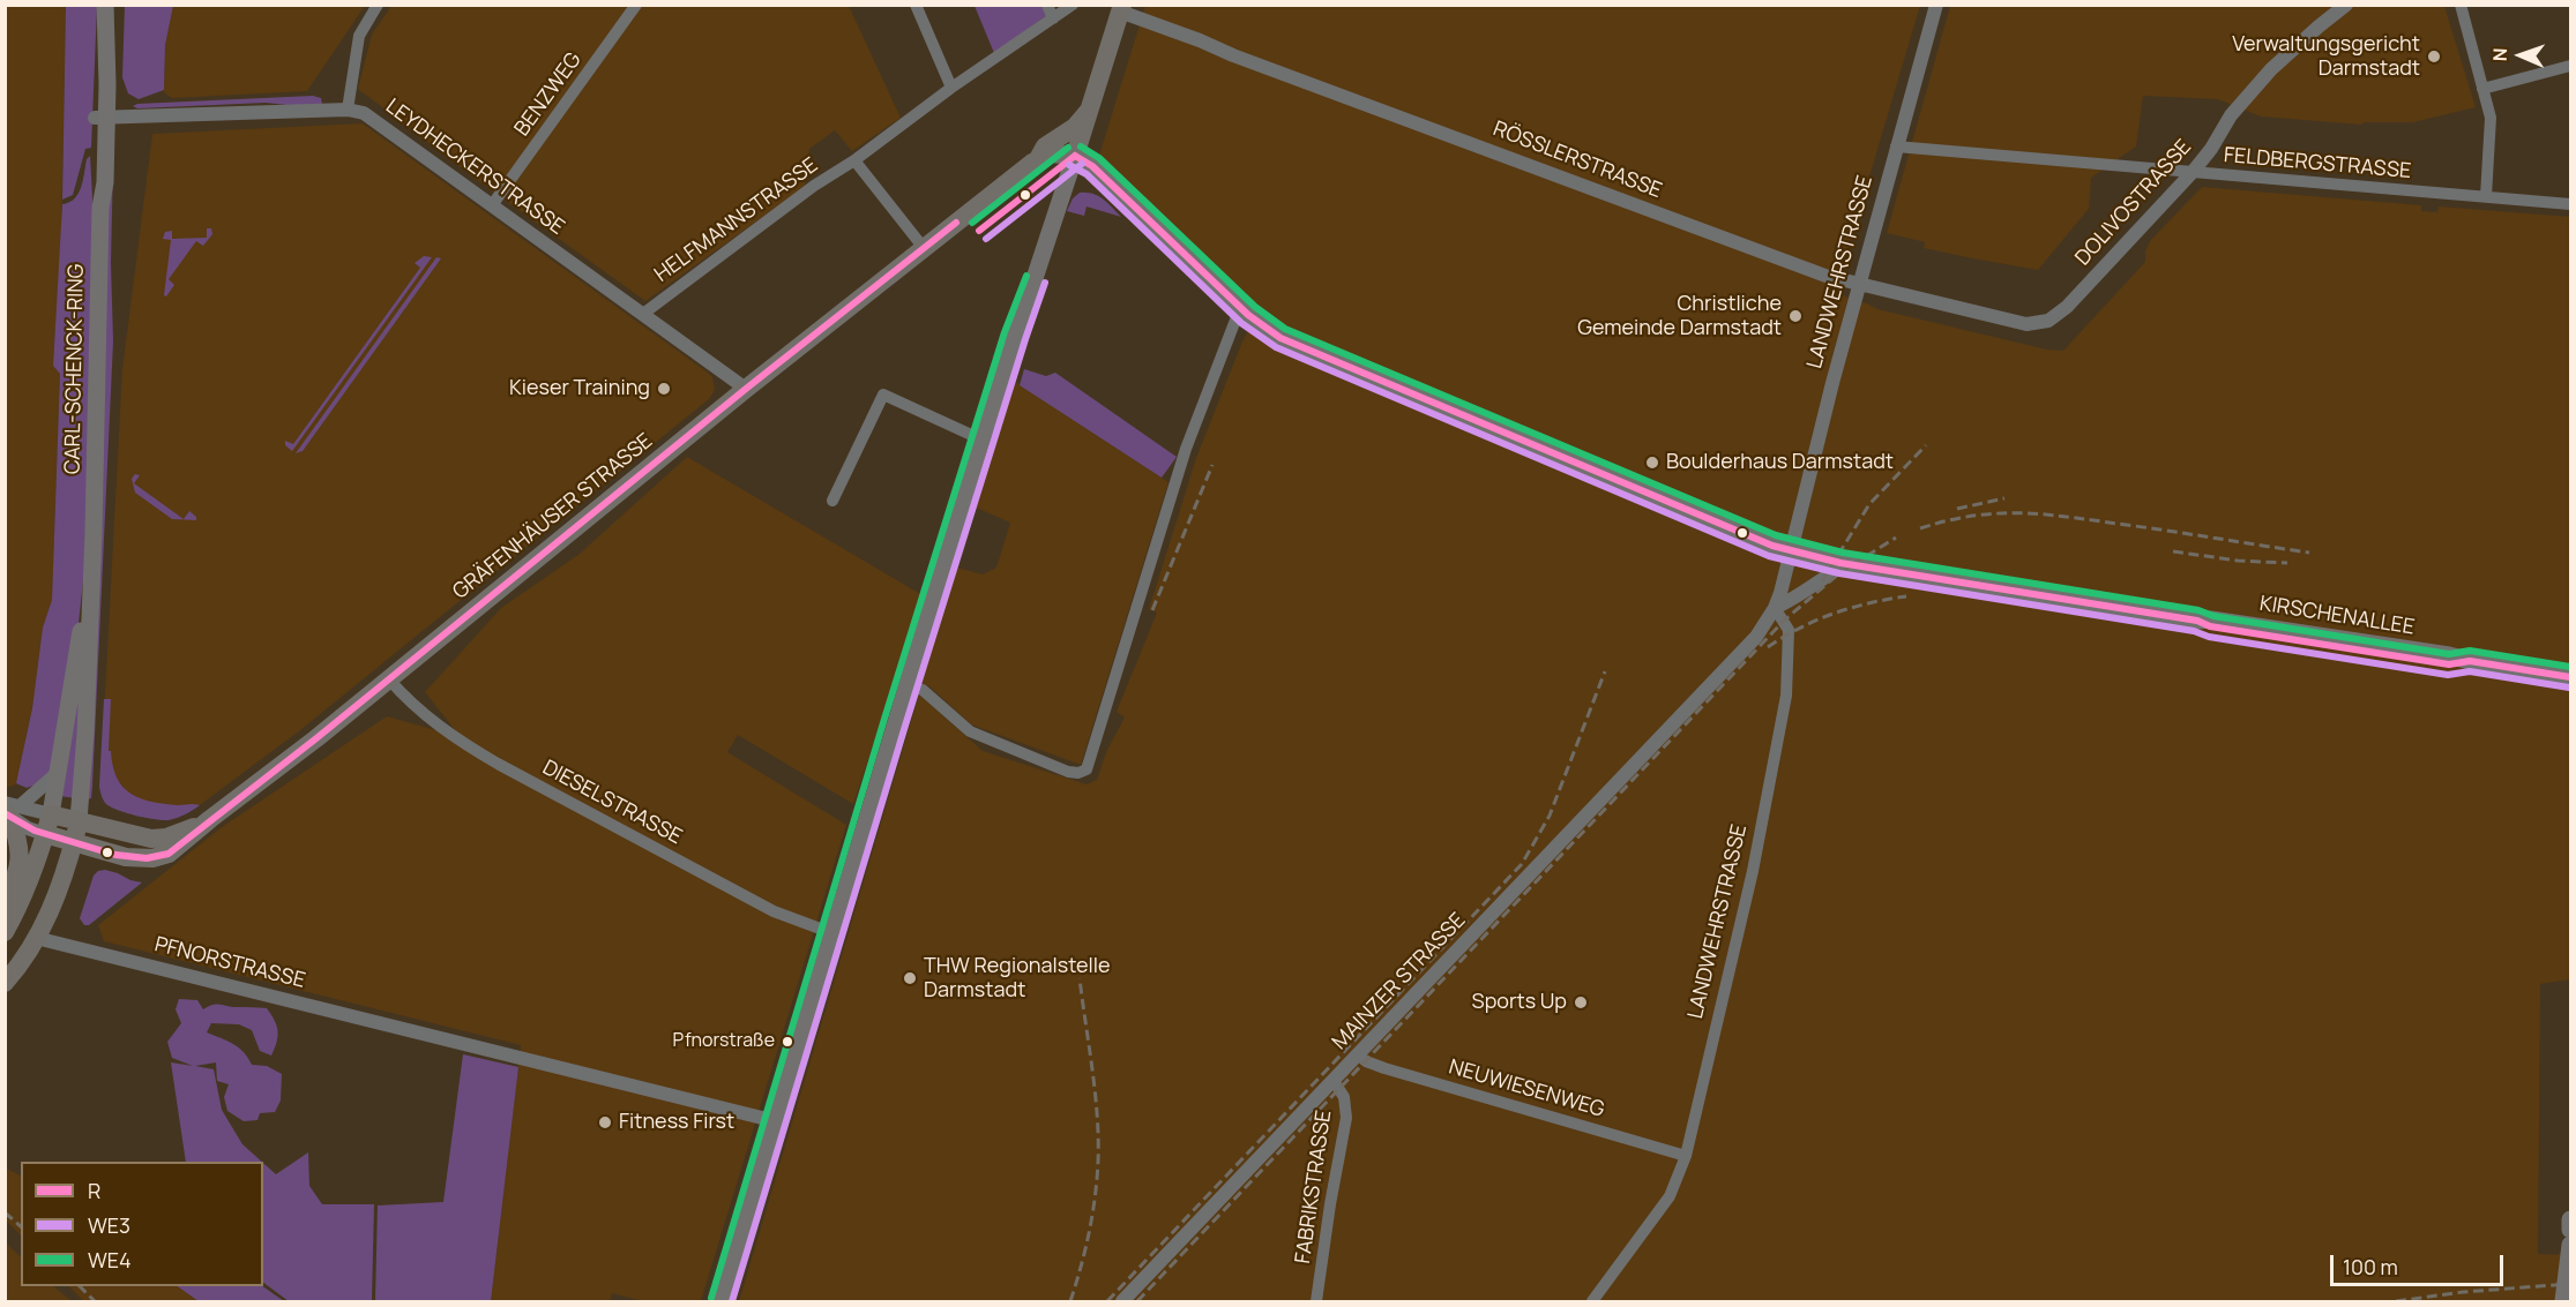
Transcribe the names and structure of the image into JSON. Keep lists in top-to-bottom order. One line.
{"streets":{"main road":["CARL-SCHENCK-RING","GRÄFENHÄUSER STRASSE","KIRSCHENALLEE"],"street":["BENZWEG","RÖSSLERSTRASSE","FELDBERGSTRASSE","LEYDHECKERSTRASSE","DOLIVOSTRASSE","HELFMANNSTRASSE","LANDWEHRSTRASSE","DIESELSTRASSE","PFNORSTRASSE","MAINZER STRASSE","NEUWIESENWEG","FABRIKSTRASSE"]},"crossings":[["BENZWEG","LEYDHECKERSTRASSE"],["RÖSSLERSTRASSE","DOLIVOSTRASSE"],["RÖSSLERSTRASSE","LANDWEHRSTRASSE"],["FELDBERGSTRASSE","DOLIVOSTRASSE"],["FELDBERGSTRASSE","LANDWEHRSTRASSE"],["LEYDHECKERSTRASSE","HELFMANNSTRASSE"],["LEYDHECKERSTRASSE","CARL-SCHENCK-RING"],["LEYDHECKERSTRASSE","GRÄFENHÄUSER STRASSE"],["LANDWEHRSTRASSE","KIRSCHENALLEE"],["LANDWEHRSTRASSE","MAINZER STRASSE"],["LANDWEHRSTRASSE","NEUWIESENWEG"],["CARL-SCHENCK-RING","GRÄFENHÄUSER STRASSE"],["GRÄFENHÄUSER STRASSE","DIESELSTRASSE"],["KIRSCHENALLEE","MAINZER STRASSE"],["MAINZER STRASSE","NEUWIESENWEG"],["MAINZER STRASSE","FABRIKSTRASSE"]],"places":["Verwaltungsgericht Darmstadt","Christliche Gemeinde Darmstadt","Kieser Training","Boulderhaus Darmstadt","THW Regionalstelle Darmstadt","Sports Up","Pfnorstraße","Fitness First"],"lines":["transit line WE4","transit line R","transit line WE3"],"legend":["R","WE3","WE4"],"scale_bar":"100 m","north":"left"}
